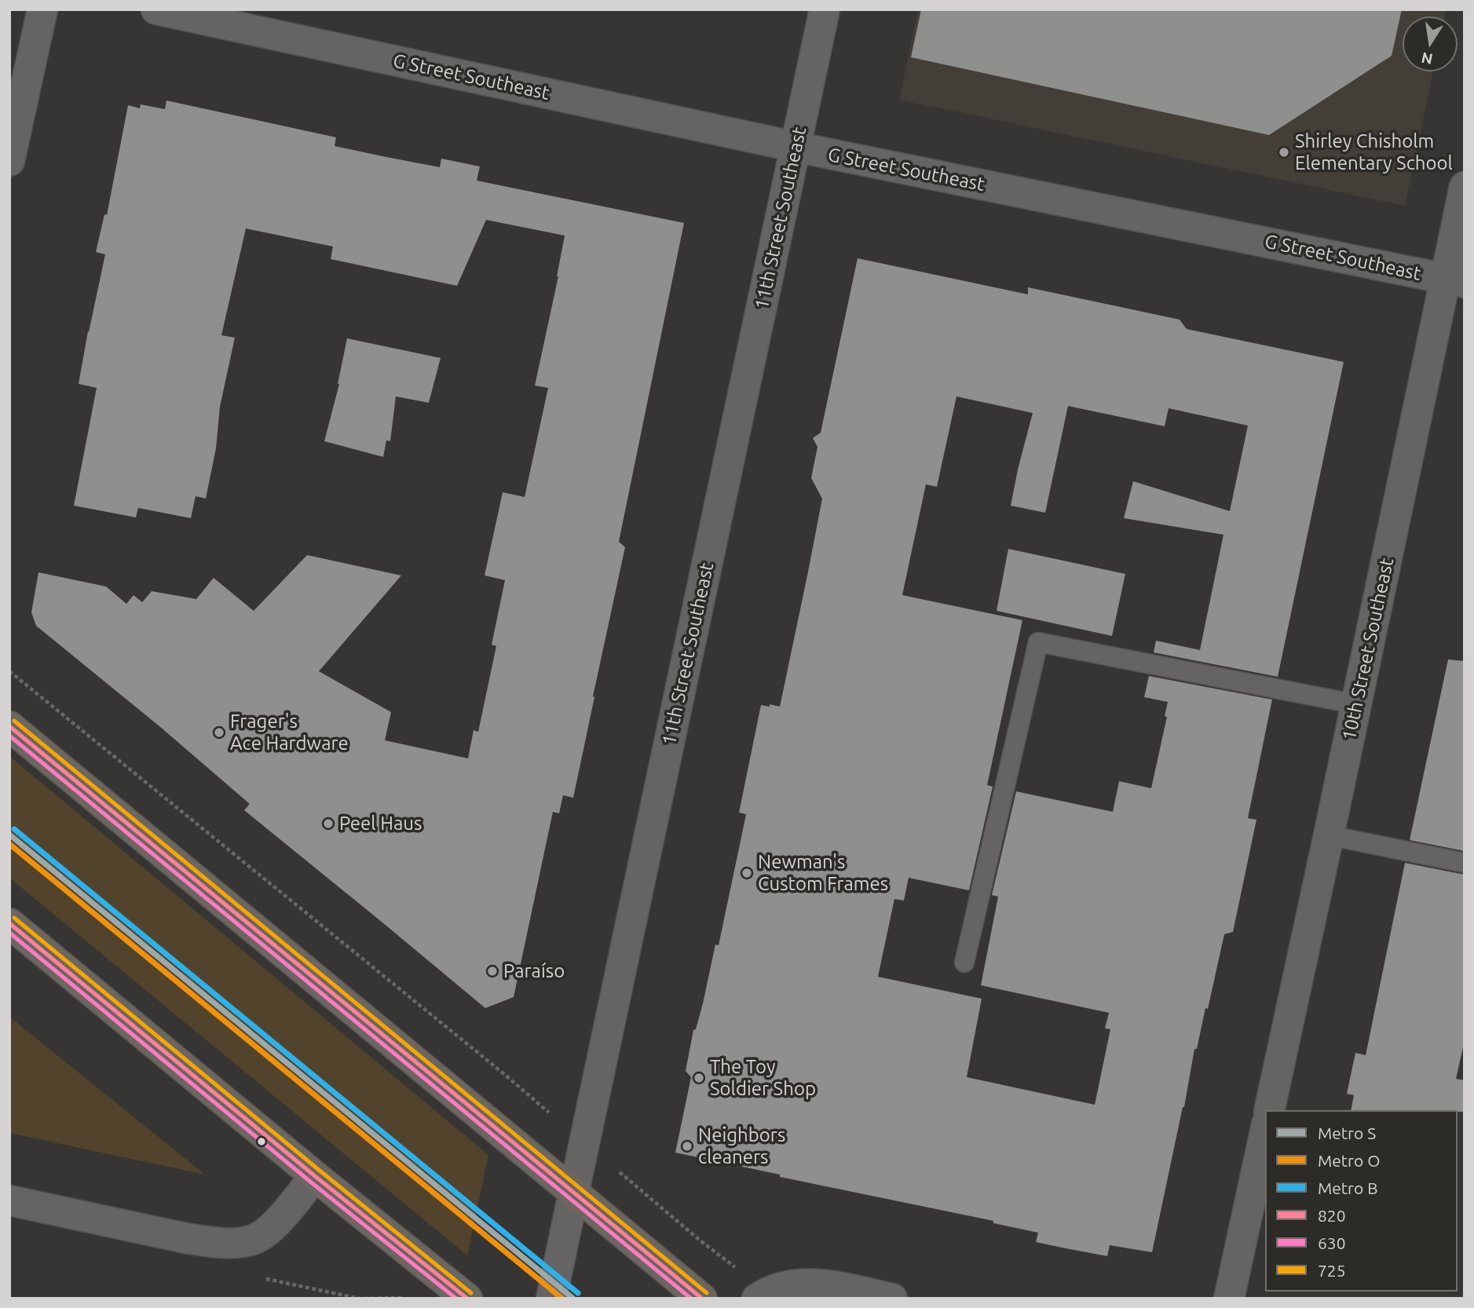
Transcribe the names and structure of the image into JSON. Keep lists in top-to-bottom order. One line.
{"streets":{"street":["G Street Southeast","11th Street Southeast","10th Street Southeast"]},"crossings":[["G Street Southeast","11th Street Southeast"],["G Street Southeast","10th Street Southeast"]],"places":["Shirley Chisholm Elementary School","Frager's Ace Hardware","Peel Haus","Newman's Custom Frames","Paraíso","The Toy Soldier Shop","Neighbors cleaners"],"lines":["transit line 725","transit line 820","transit line 630","metro line B","metro line S","metro line O"],"legend":["Metro S","Metro O","Metro B","820","630","725"],"north":"bottom"}
